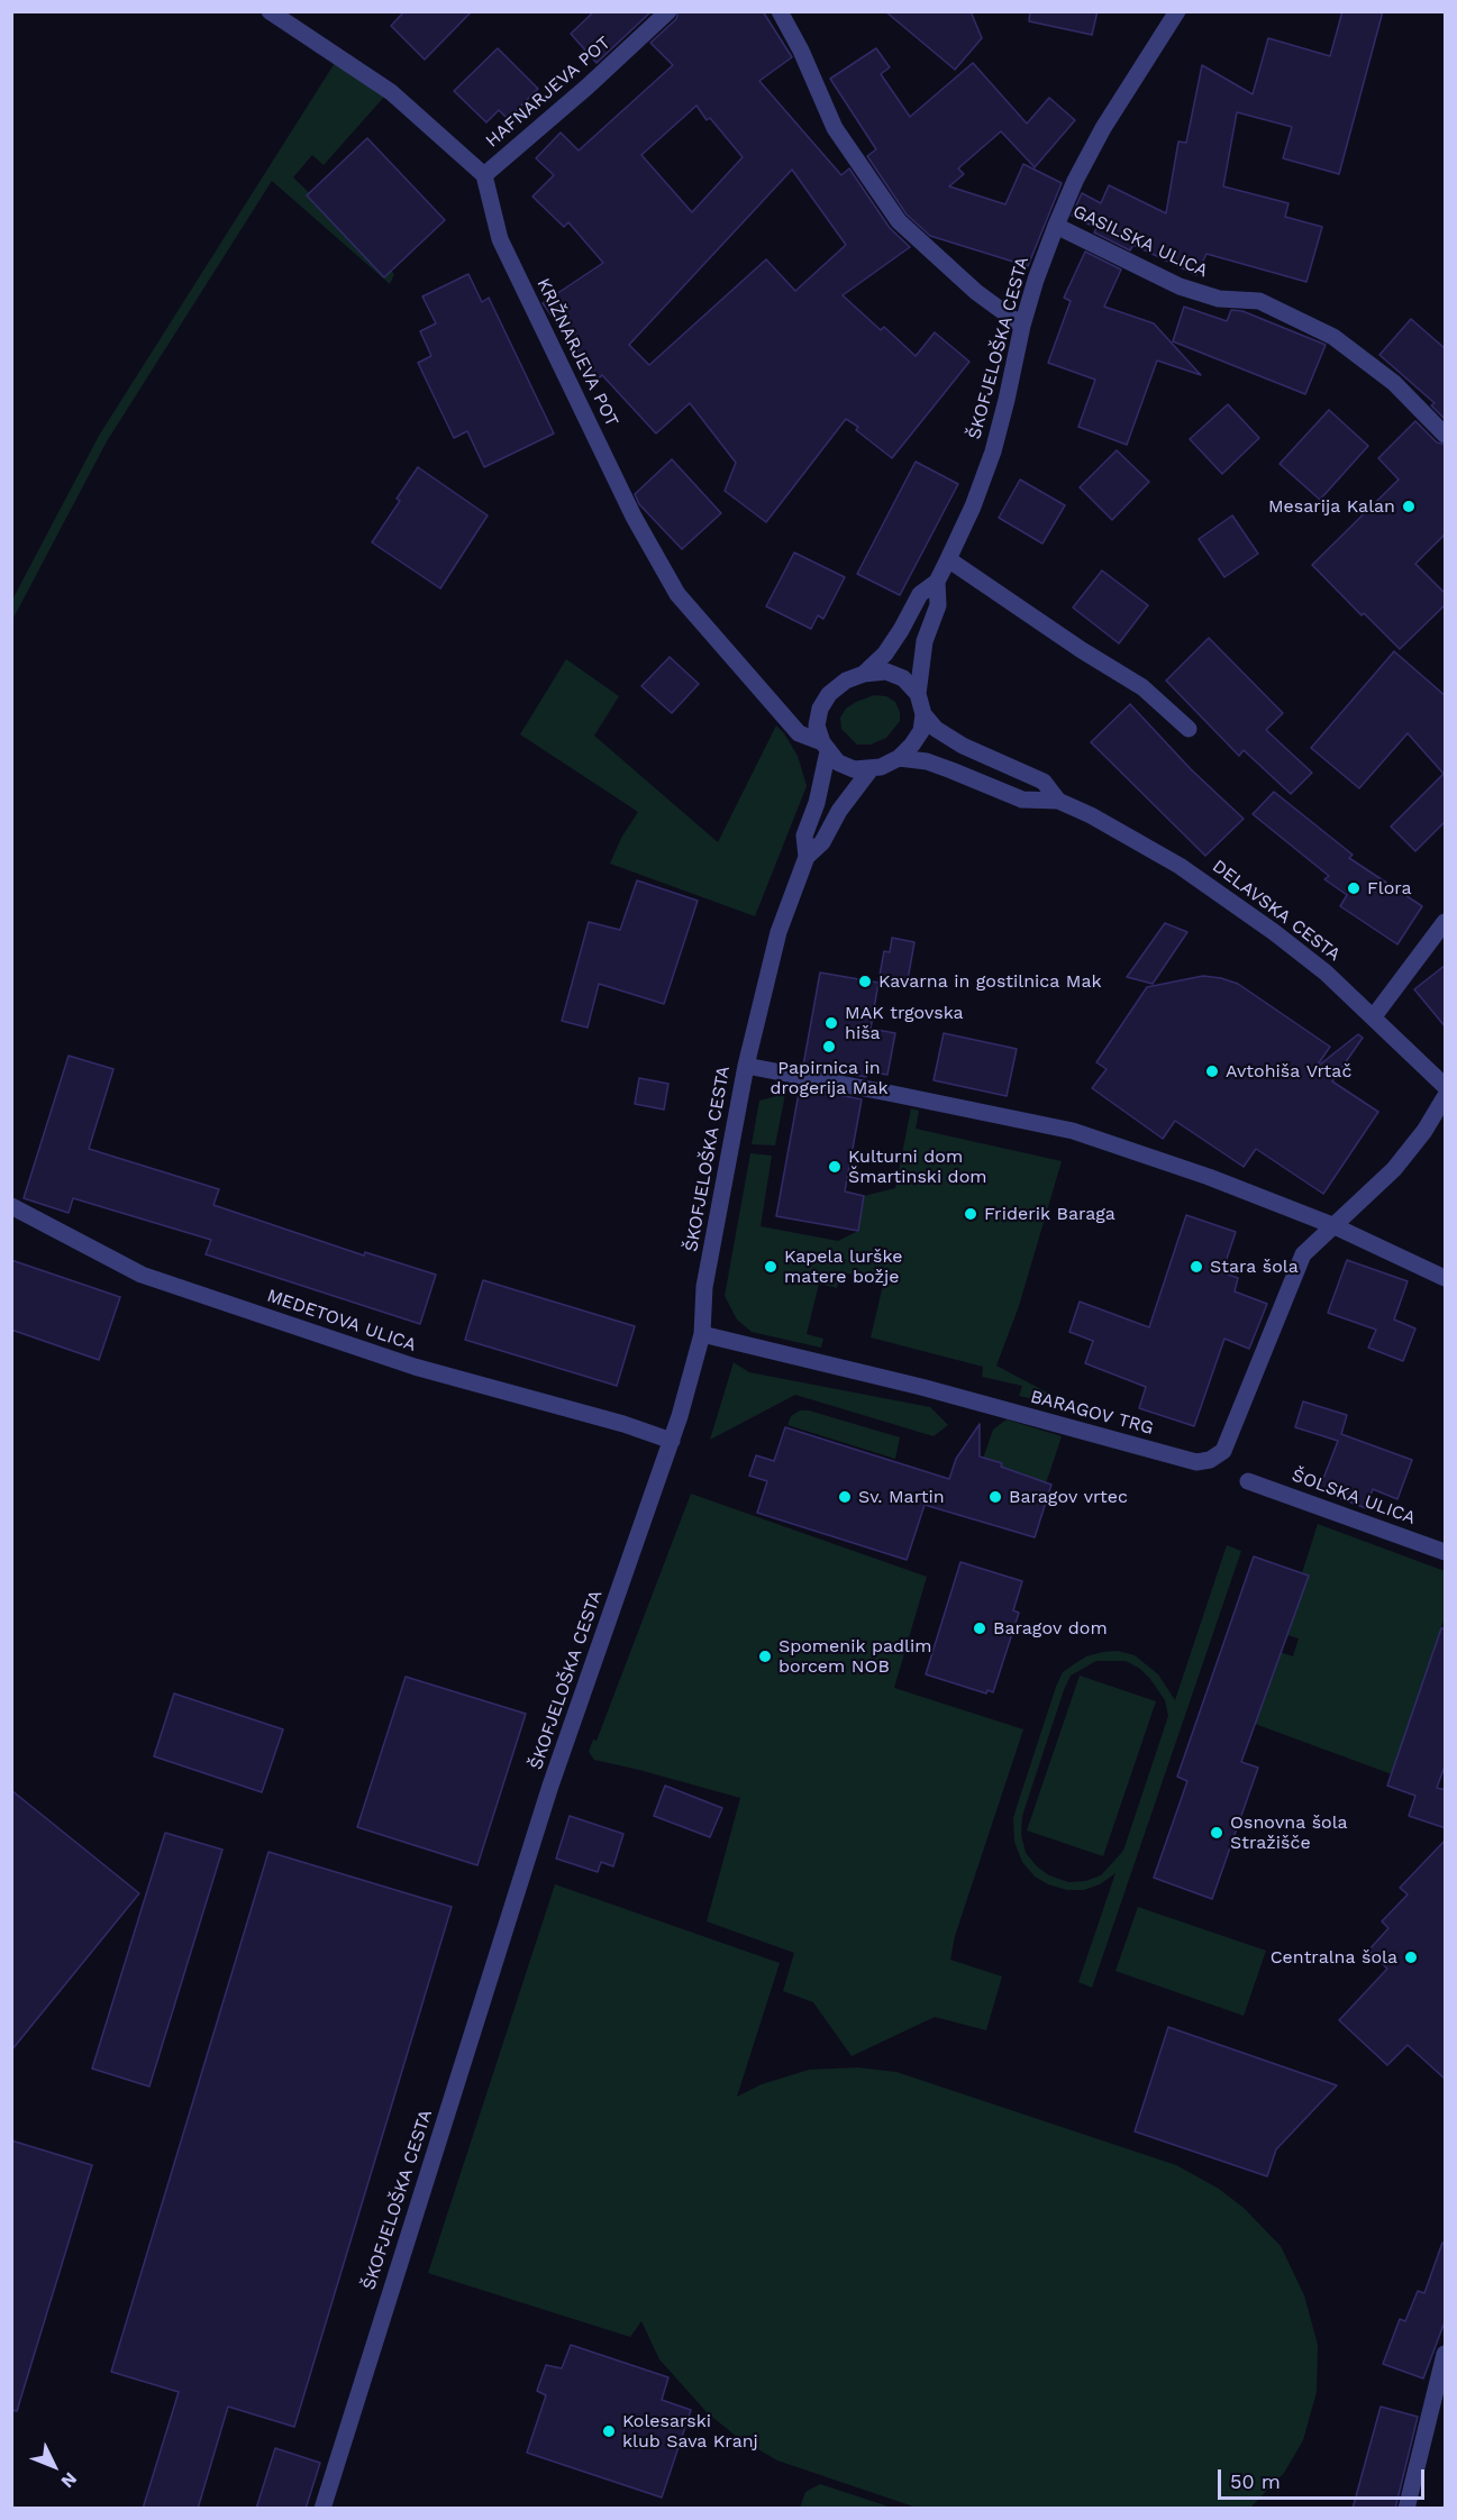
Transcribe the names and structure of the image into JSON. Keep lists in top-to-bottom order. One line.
{"streets":{"street":["HAFNARJEVA POT","GASILSKA ULICA","ŠKOFJELOŠKA CESTA","KRIŽNARJEVA POT","DELAVSKA CESTA","MEDETOVA ULICA","BARAGOV TRG","ŠOLSKA ULICA"]},"crossings":[["HAFNARJEVA POT","KRIŽNARJEVA POT"],["GASILSKA ULICA","ŠKOFJELOŠKA CESTA"],["ŠKOFJELOŠKA CESTA","KRIŽNARJEVA POT"],["ŠKOFJELOŠKA CESTA","DELAVSKA CESTA"],["ŠKOFJELOŠKA CESTA","MEDETOVA ULICA"],["ŠKOFJELOŠKA CESTA","BARAGOV TRG"],["KRIŽNARJEVA POT","DELAVSKA CESTA"]],"places":["Mesarija Kalan","Flora","Kavarna in gostilnica Mak","MAK trgovska hiša","Papirnica in drogerija Mak","Avtohiša Vrtač","Kulturni dom Šmartinski dom","Friderik Baraga","Kapela lurške matere božje","Stara šola","Sv. Martin","Baragov vrtec","Baragov dom","Spomenik padlim borcem NOB","Osnovna šola Stražišče","Centralna šola","Kolesarski klub Sava Kranj"],"scale_bar":"50 m","north":"bottom right"}
